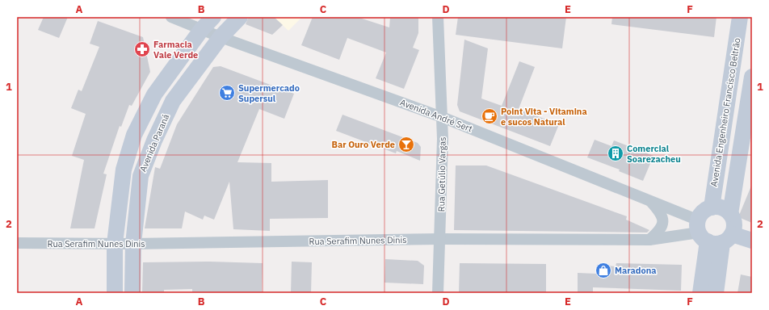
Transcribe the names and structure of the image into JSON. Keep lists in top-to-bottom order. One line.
{"streets":{"main road":["Avenida Engenheiro Francisco Beltrão","Avenida André Sert","Avenida Paraná"],"street":["Rua Getúlio Vargas","Rua Serafim Nunes Dinis"]},"crossings":[["Avenida André Sert","Avenida Paraná"],["Avenida André Sert","Rua Getúlio Vargas"],["Avenida André Sert","Rua Serafim Nunes Dinis"],["Avenida Paraná","Rua Serafim Nunes Dinis"],["Rua Getúlio Vargas","Rua Serafim Nunes Dinis"]],"places":{"pharmacy":["Farmacia Vale Verde"],"supermarket":["Supermercado Supersul"],"cafe":["Point Vita - Vitamina e sucos Natural"],"bar":["Bar Ouro Verde"],"building":["Comercial Soarezacheu"],"shop":["Maradona"]},"grid":{"columns":["A","B","C","D","E","F"],"rows":["1","2"]}}
